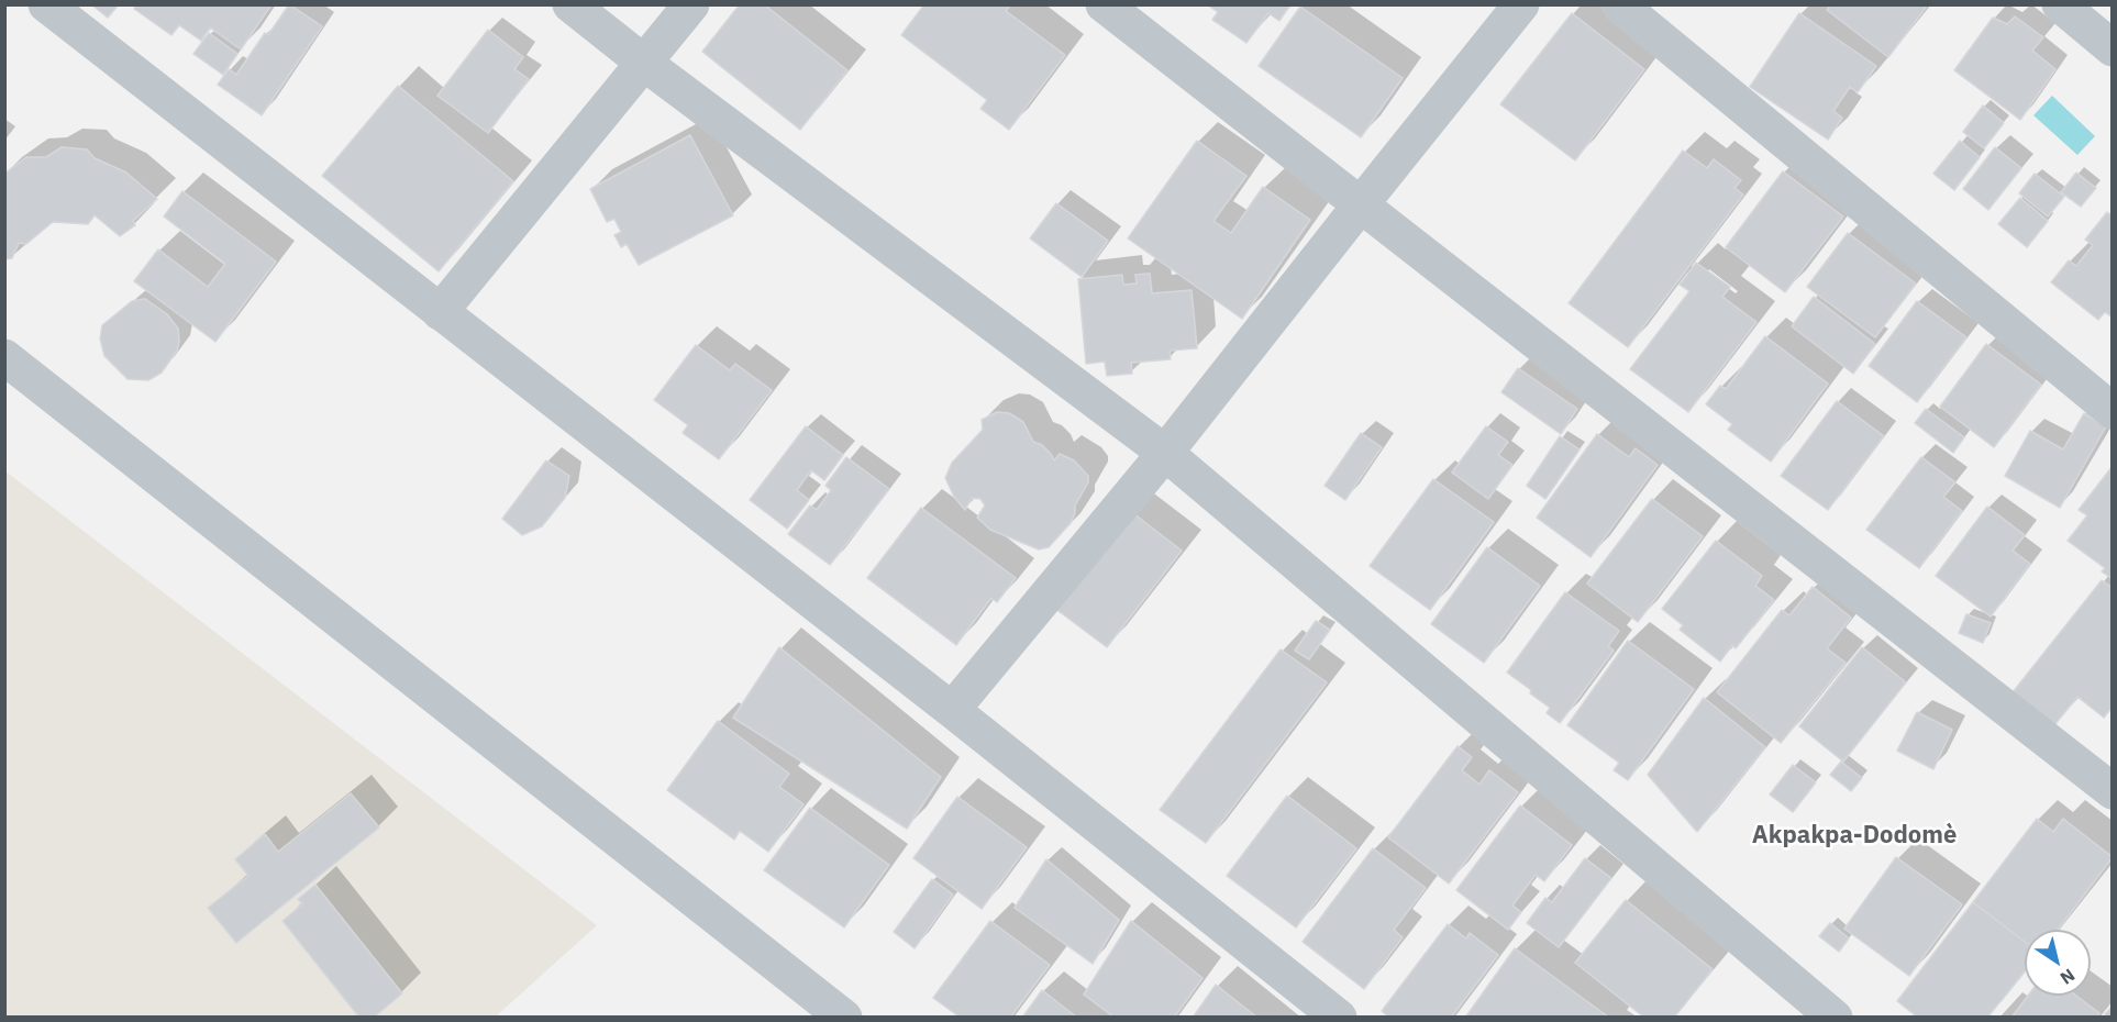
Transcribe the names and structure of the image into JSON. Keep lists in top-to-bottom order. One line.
{"districts":["Akpakpa-Dodomè"],"north":"bottom right"}
